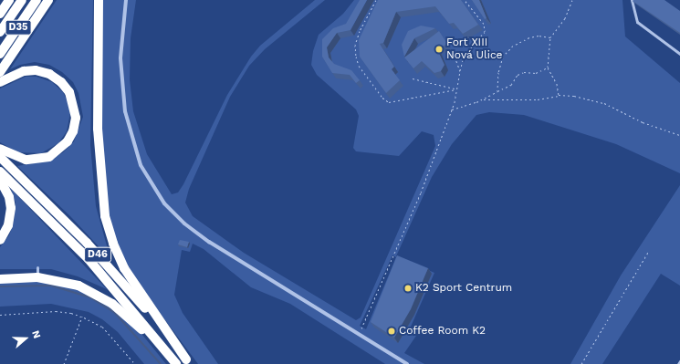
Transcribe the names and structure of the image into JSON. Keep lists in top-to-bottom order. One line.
{"streets":{"highway":["D35","D46"]},"places":["Fort XIII Nová Ulice","K2 Sport Centrum","Coffee Room K2"],"north":"right"}
